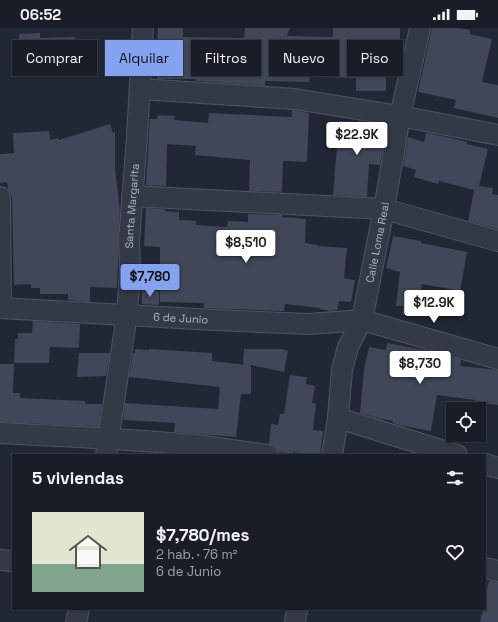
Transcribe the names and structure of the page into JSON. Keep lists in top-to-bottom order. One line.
{"streets":{"street":["Santa Margarita","Calle Loma Real","6 de Junio"]},"crossings":[["Santa Margarita","6 de Junio"],["Calle Loma Real","6 de Junio"]],"page":{"status":"06:52","chip":["Comprar","Alquilar","Filtros","Nuevo","Piso"],"price":["$22.9K","$8,510","$7,780","$12.9K","$8,730"],"heading":"5 viviendas","list":[{"name":"$7,780/mes","note":"2 hab. · 76 m² · 6 de Junio"}]}}
